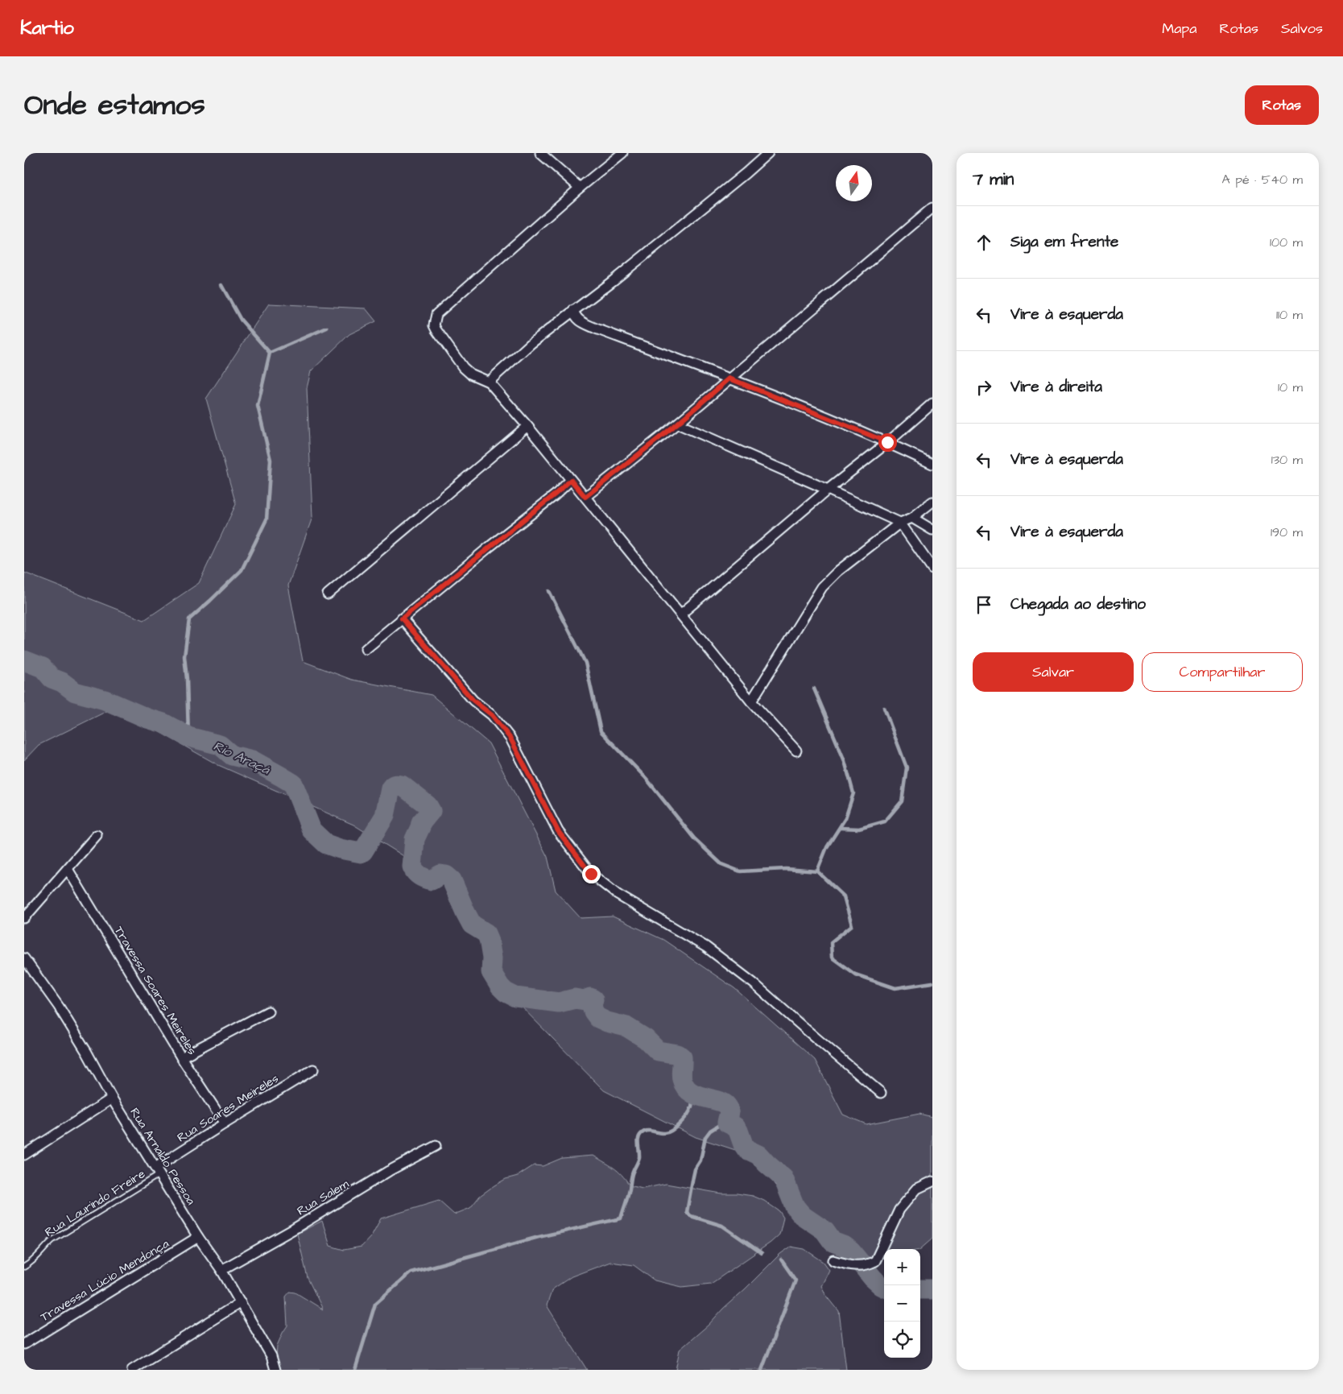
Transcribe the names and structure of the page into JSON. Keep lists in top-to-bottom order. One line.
{"streets":{"street":["Travessa Soares Meireles","Rua Soares Meireles","Rua Arnaldo Pessoa","Rua Salem","Travessa Lúcio Mendonça"],"lane":["Rua Laurindo Freire"]},"crossings":[["Travessa Soares Meireles","Rua Soares Meireles"],["Rua Soares Meireles","Rua Arnaldo Pessoa"],["Rua Soares Meireles","Rua Laurindo Freire"],["Rua Arnaldo Pessoa","Rua Salem"],["Rua Arnaldo Pessoa","Rua Laurindo Freire"],["Rua Arnaldo Pessoa","Travessa Lúcio Mendonça"]],"water":["Rio Araçá"],"north":"top","page":{"header":"Kartio","nav":["Mapa","Rotas","Salvos"],"title":"Onde estamos","buttons":["Rotas",["Salvar","Compartilhar"]],"heading":["7 min","A pé · 540 m"],"list":[["Siga em frente","100 m"],["Vire à esquerda","110 m"],["Vire à direita","10 m"],["Vire à esquerda","130 m"],["Vire à esquerda","190 m"],"Chegada ao destino"],"map_buttons":["+","−"]}}
